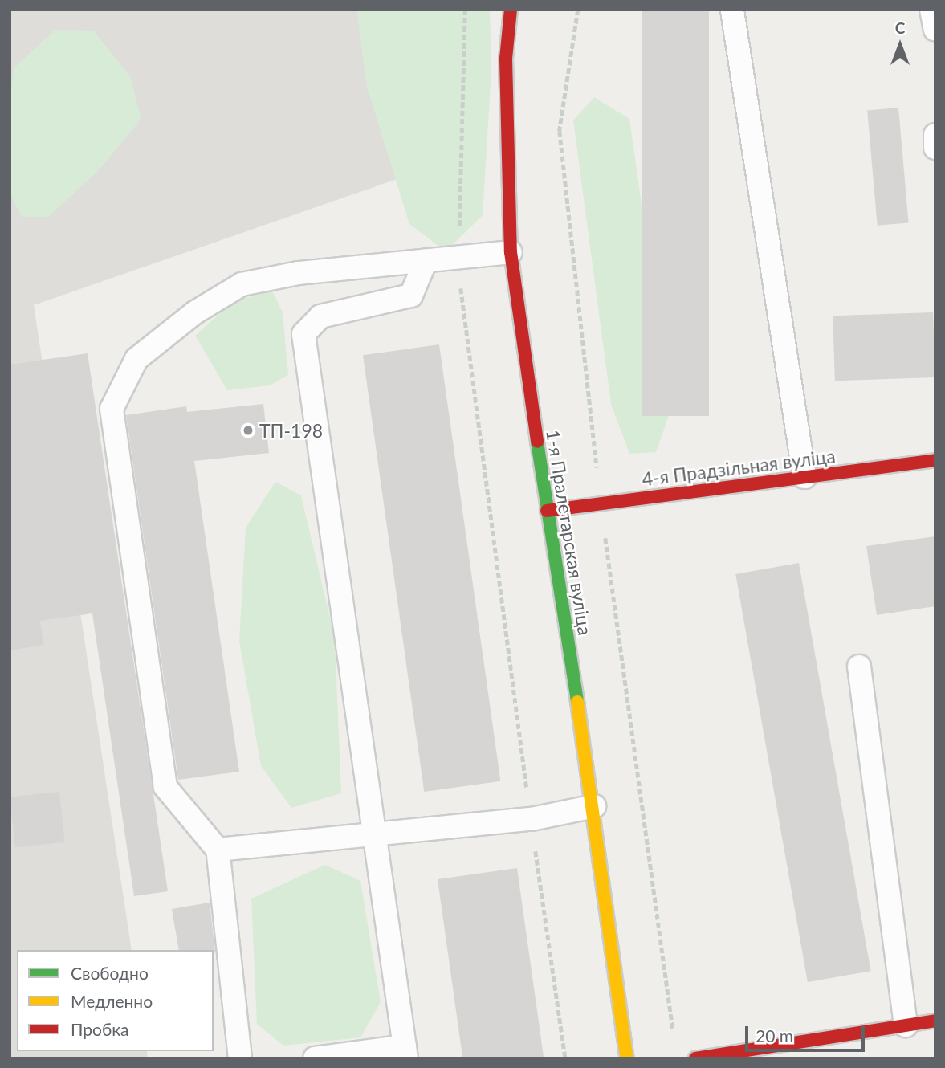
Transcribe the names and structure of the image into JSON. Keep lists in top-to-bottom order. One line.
{"streets":{"main road":["4-я Прадзільная вуліца","1-я Пралетарская вуліца"]},"crossings":[["4-я Прадзільная вуліца","1-я Пралетарская вуліца"]],"places":["ТП-198"],"legend":["Свободно","Медленно","Пробка"],"scale_bar":"20 m","north":"top"}
